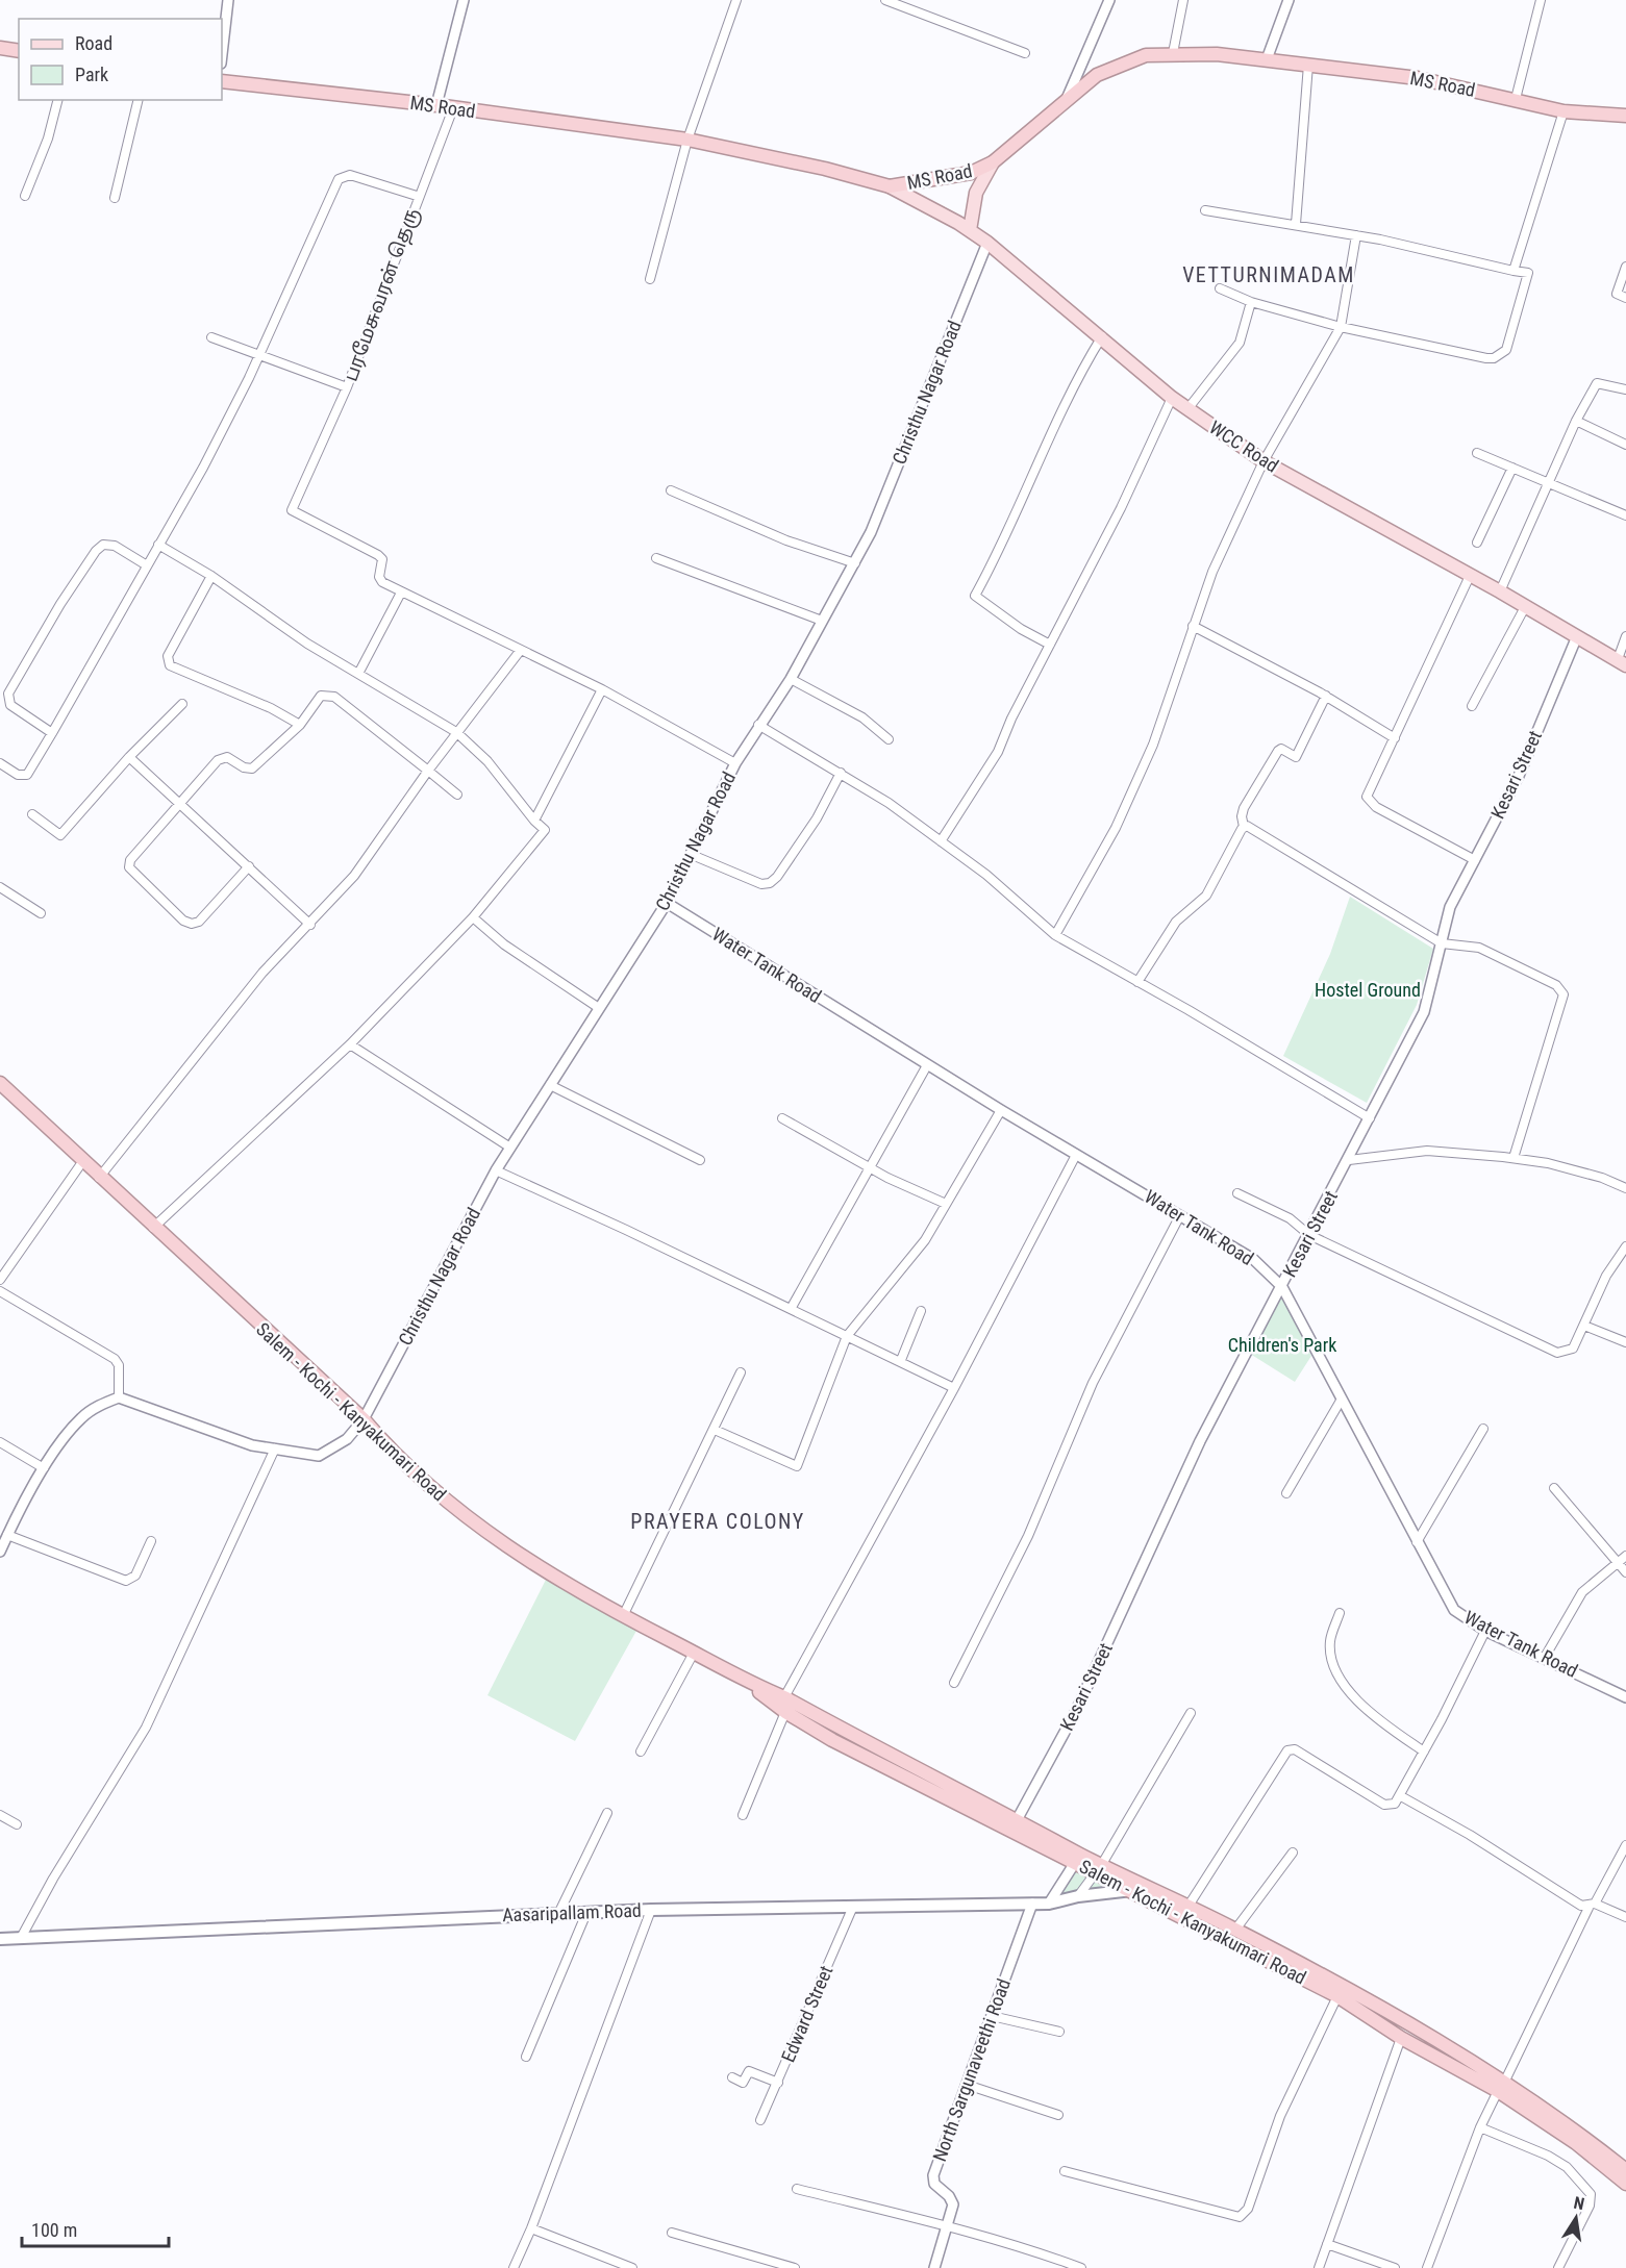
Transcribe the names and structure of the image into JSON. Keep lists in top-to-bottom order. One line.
{"streets":{"highway":["MS Road","Salem - Kochi - Kanyakumari Road"],"main road":["WCC Road","Aasaripallam Road"],"street":["பரமேசுவரன் தெரு","Christhu Nagar Road","Kesari Street","Water Tank Road","Edward Street","North Sargunaveethi Road"]},"crossings":[["MS Road","பரமேசுவரன் தெரு"],["MS Road","WCC Road"],["Christhu Nagar Road","WCC Road"],["Christhu Nagar Road","Water Tank Road"],["Christhu Nagar Road","Salem - Kochi - Kanyakumari Road"],["WCC Road","Kesari Street"],["Kesari Street","Water Tank Road"],["Kesari Street","Salem - Kochi - Kanyakumari Road"],["Salem - Kochi - Kanyakumari Road","Aasaripallam Road"],["Aasaripallam Road","Edward Street"],["Aasaripallam Road","North Sargunaveethi Road"]],"districts":["VETTURNIMADAM","PRAYERA COLONY"],"parks":["Hostel Ground","Children's Park"],"legend":["Road","Park"],"scale_bar":"100 m","north":"top"}
